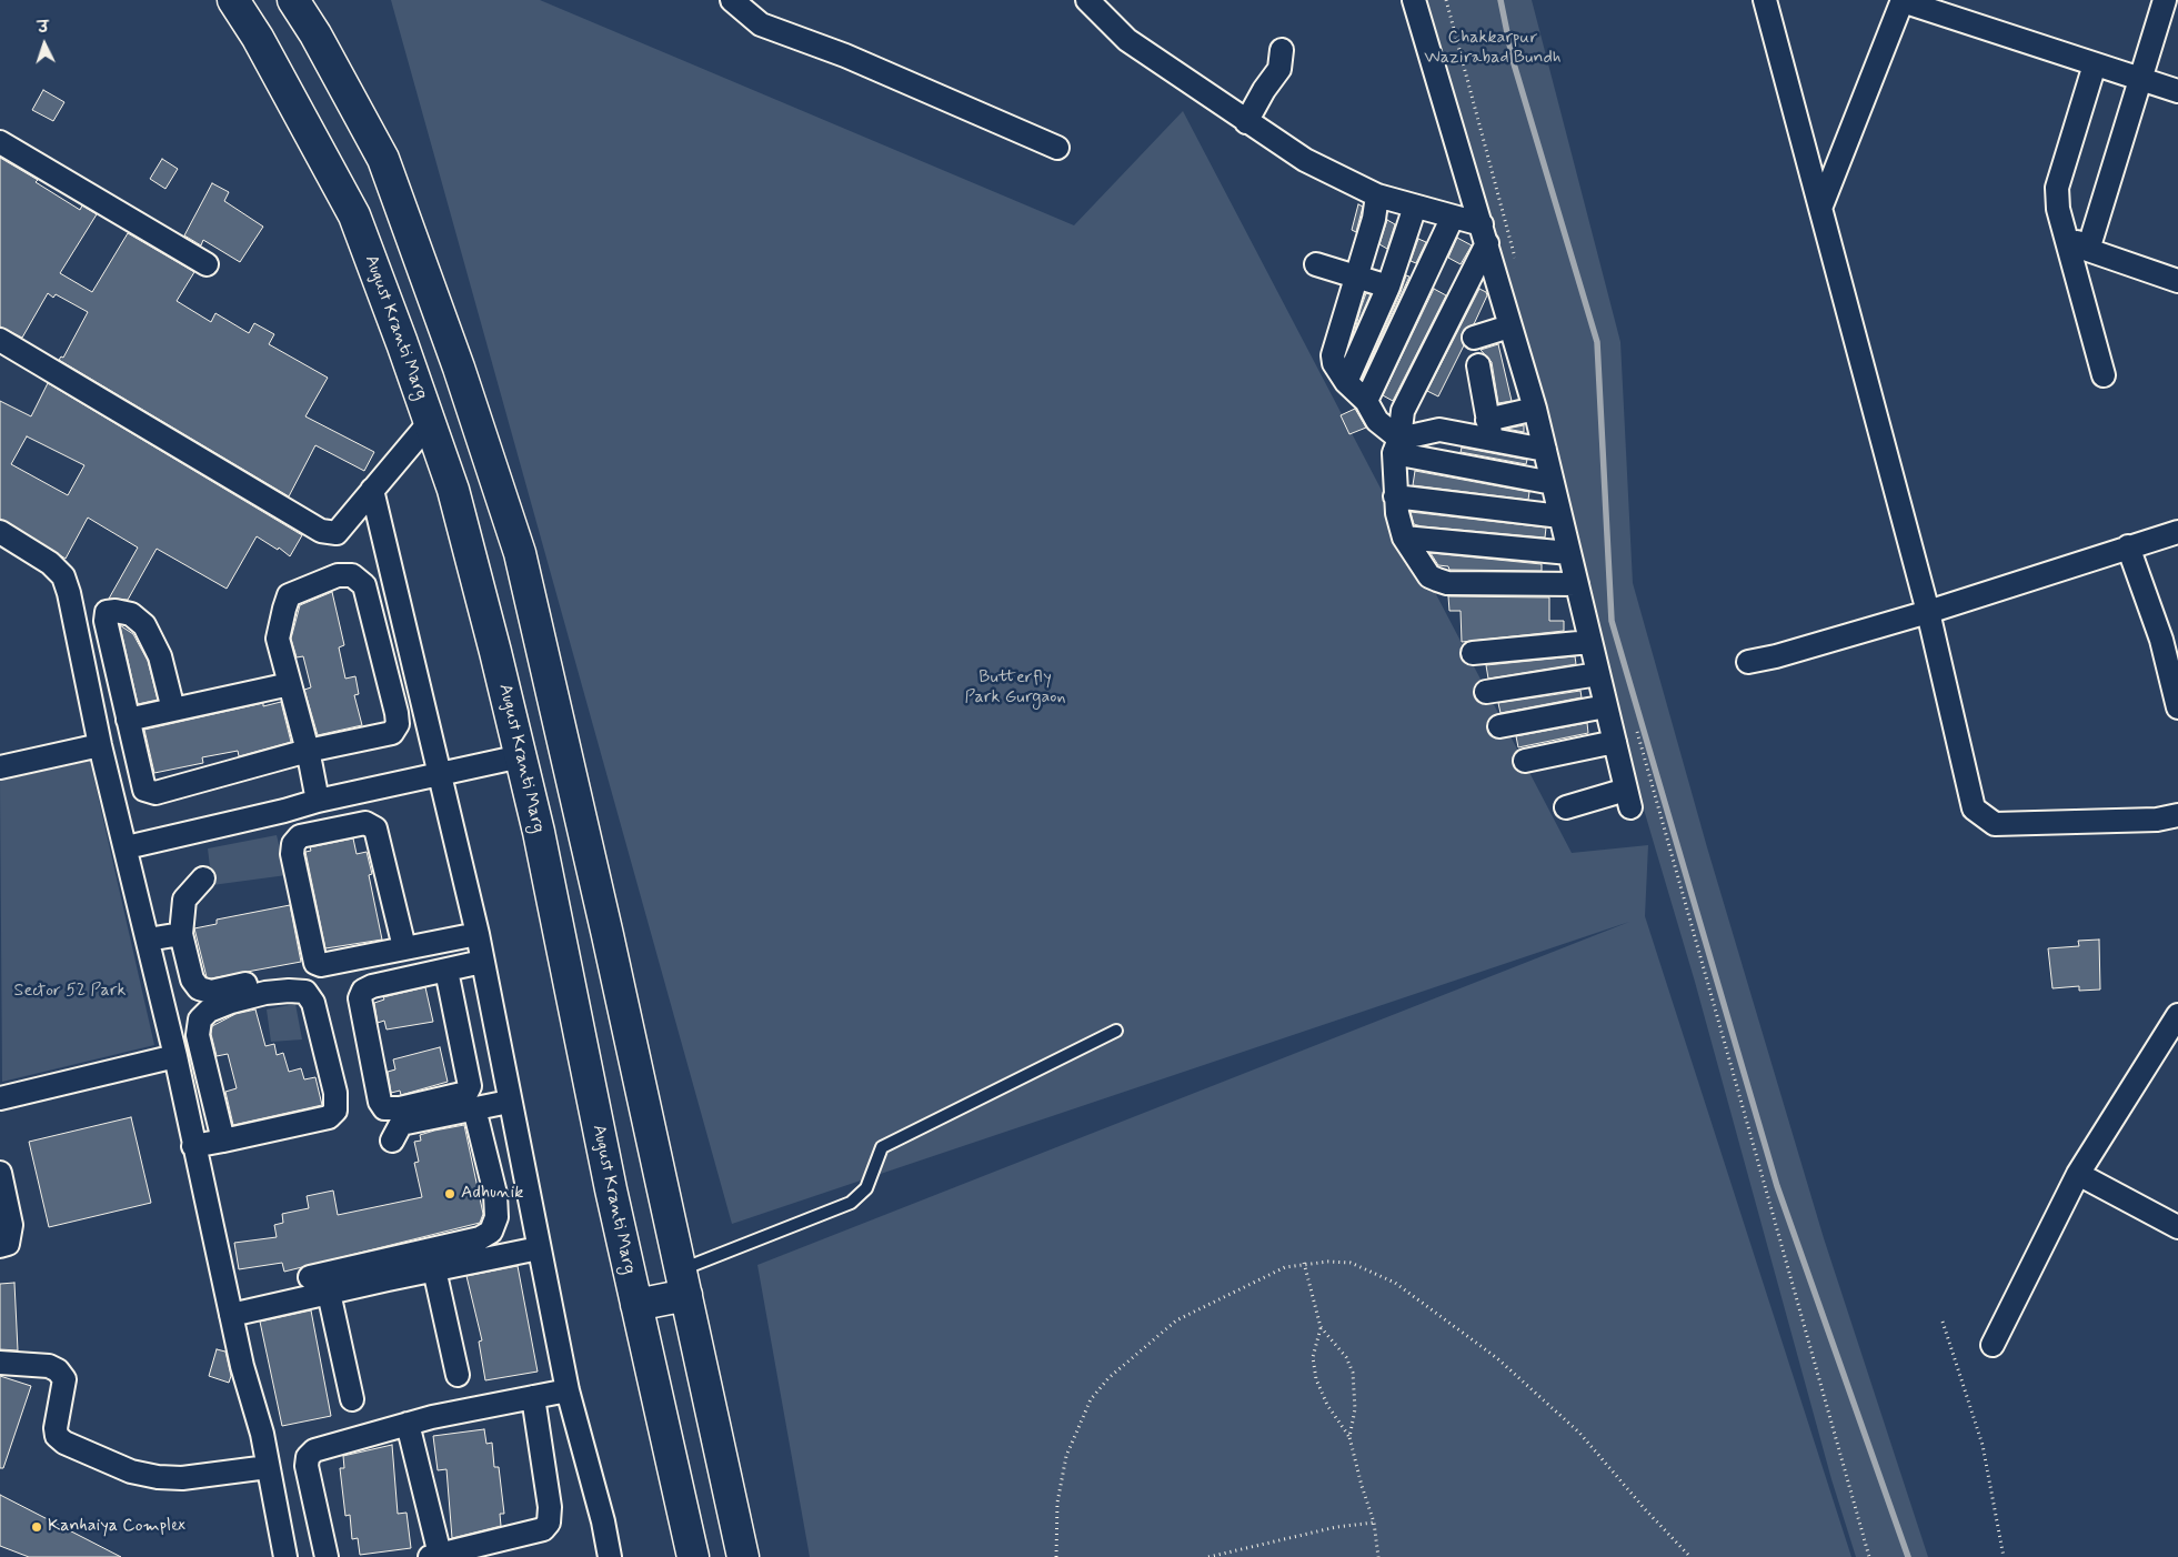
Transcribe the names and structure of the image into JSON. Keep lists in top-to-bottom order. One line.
{"streets":{"main road":["August Kranti Marg"]},"parks":["Chakkarpur Wazirabad Bundh","Butterfly Park Gurgaon","Sector 52 Park"],"places":["Adhunik","Kanhaiya Complex"],"north":"top"}
